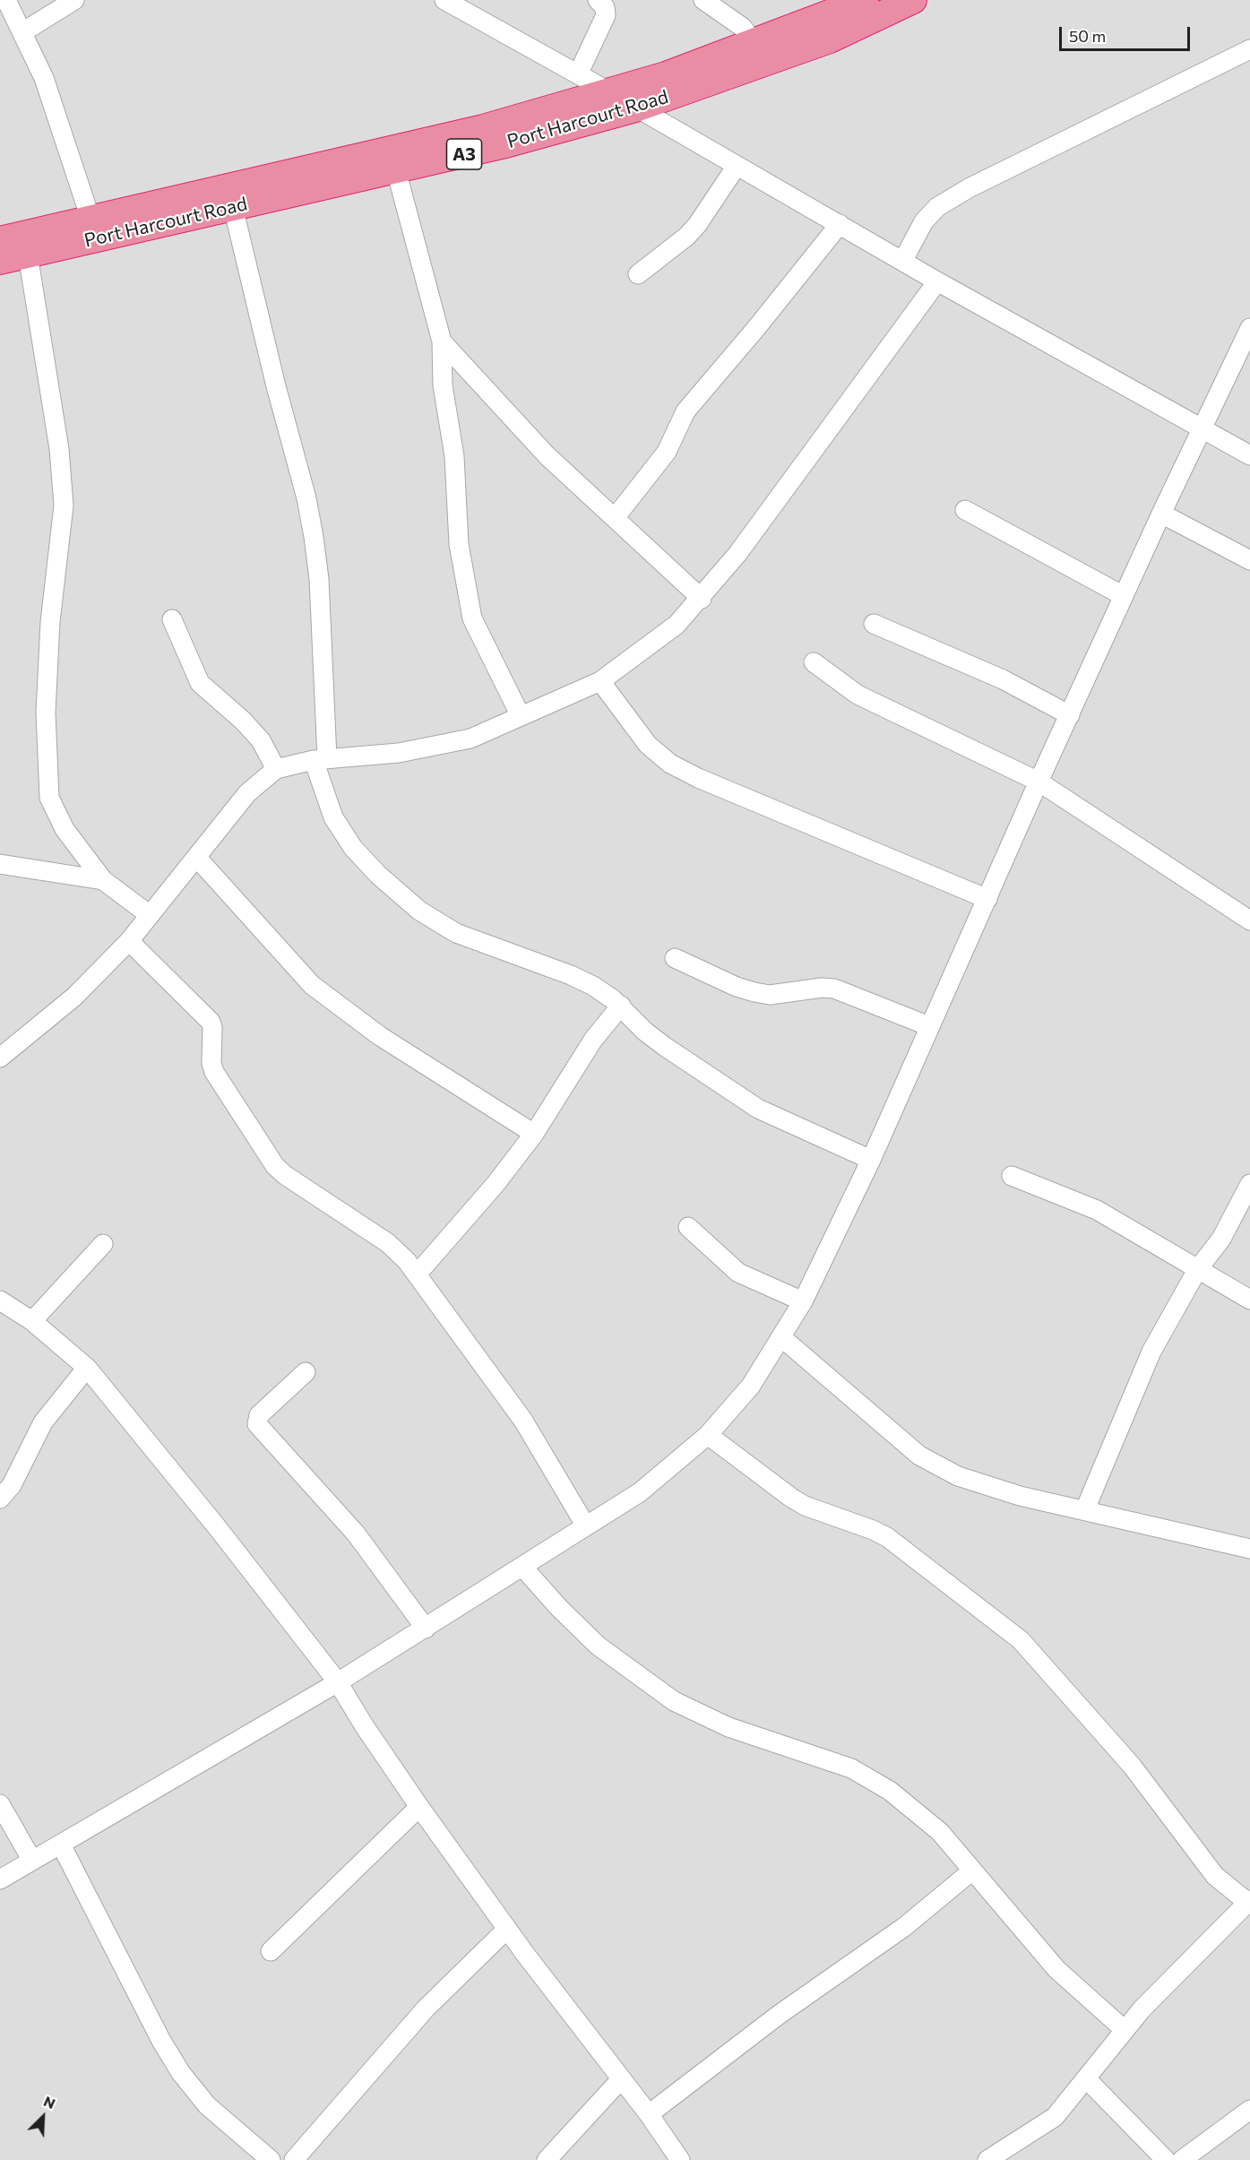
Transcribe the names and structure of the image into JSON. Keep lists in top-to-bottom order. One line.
{"streets":{"highway":["Port Harcourt Road","A3"]},"scale_bar":"50 m","north":"top right"}
